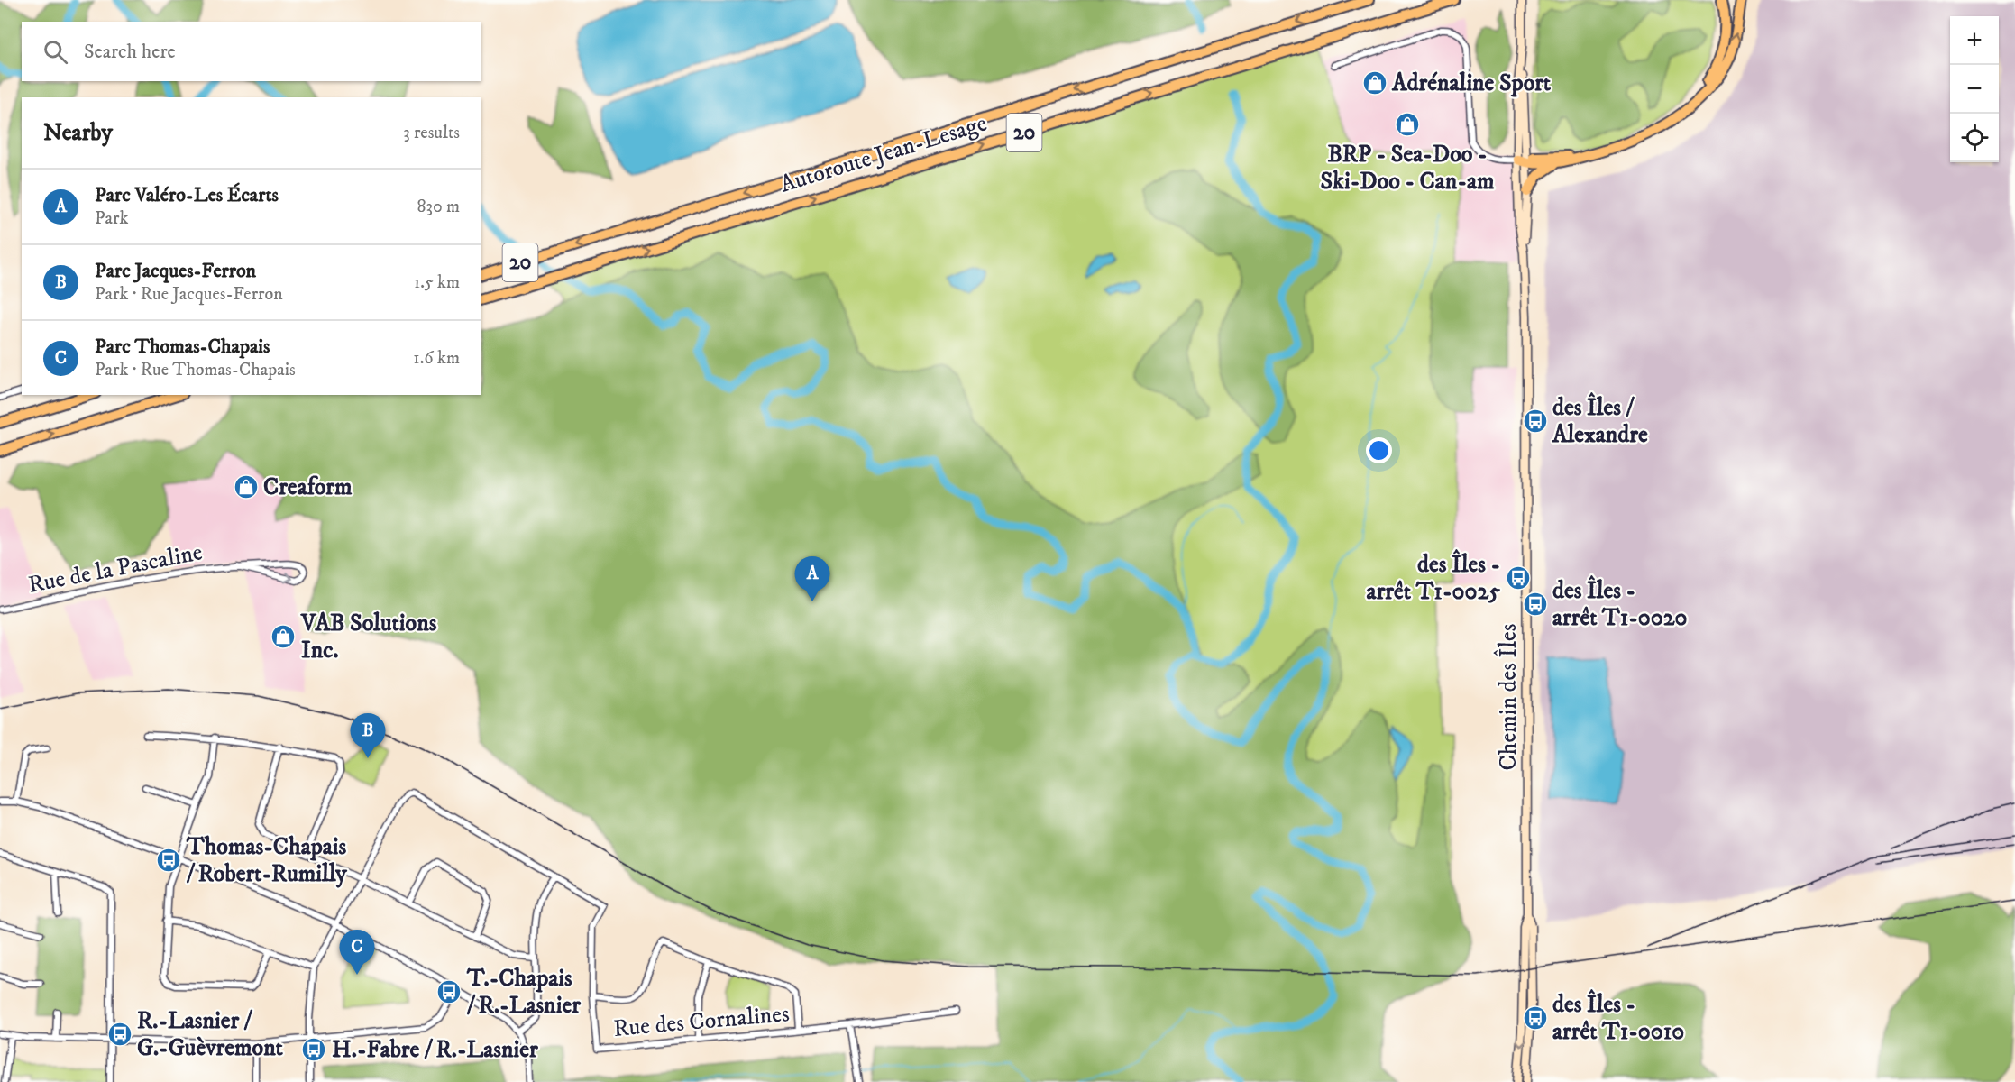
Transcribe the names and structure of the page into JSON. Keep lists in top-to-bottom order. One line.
{"streets":{"highway":["20","Autoroute Jean-Lesage"],"main road":["Chemin des Îles"],"street":["Rue de la Pascaline","Rue des Cornalines"]},"places":{"shop":["Adrénaline Sport","BRP - Sea-Doo - Ski-Doo - Can-am","Creaform","VAB Solutions Inc."],"bus stop":["des Îles / Alexandre","des Îles - arrêt T1-0025","des Îles - arrêt T1-0020","Thomas-Chapais / Robert-Rumilly","T.-Chapais / R.-Lasnier","des Îles - arrêt T1-0010","R.-Lasnier / G.-Guèvremont","H.-Fabre / R.-Lasnier"]},"page":{"map_buttons":["+","−"],"search":"Search here","heading":["Nearby","3 results"],"list":[{"mark":"A","name":"Parc Valéro-Les Écarts","note":"Park","value":"830 m"},{"mark":"B","name":"Parc Jacques-Ferron","note":"Park · Rue Jacques-Ferron","value":"1.5 km"},{"mark":"C","name":"Parc Thomas-Chapais","note":"Park · Rue Thomas-Chapais","value":"1.6 km"}],"pins":["A","B","C"]}}
